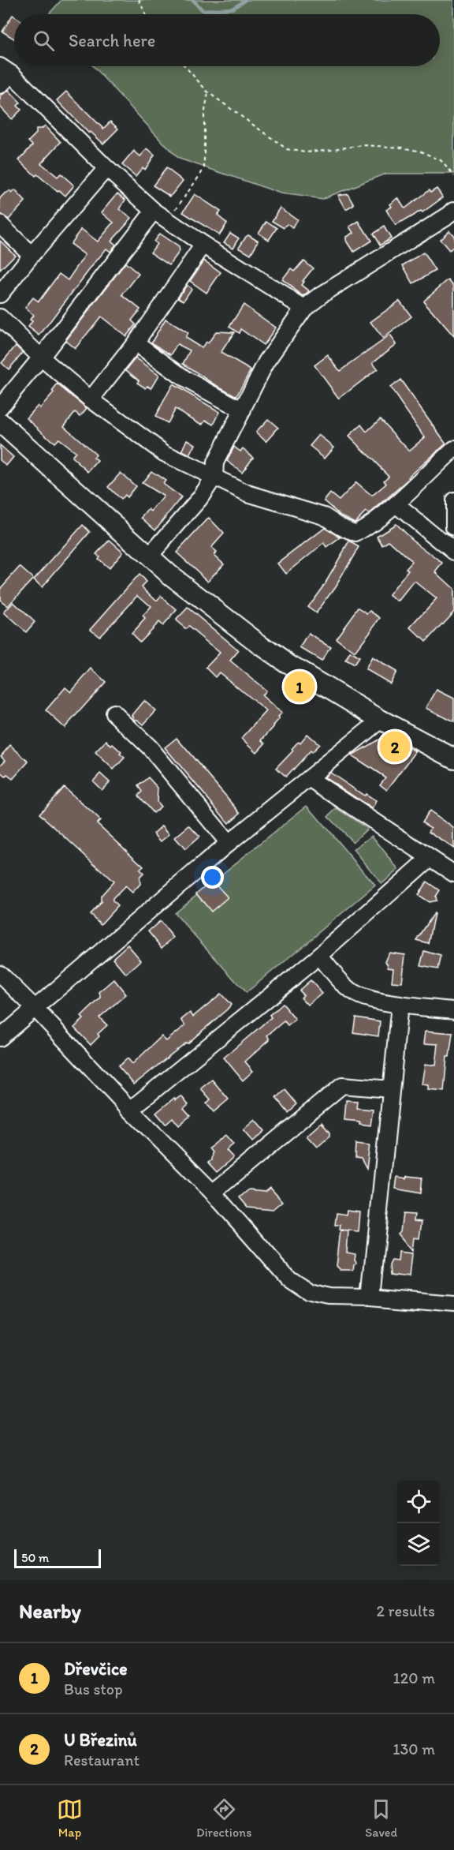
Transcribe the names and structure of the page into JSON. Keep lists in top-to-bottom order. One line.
{"scale_bar":"50 m","page":{"search":"Search here","pins":["1","2"],"scale":"50 m","heading":["Nearby","2 results"],"list":[{"mark":"1","name":"Dřevčice","note":"Bus stop","value":"120 m"},{"mark":"2","name":"U Březinů","note":"Restaurant","value":"130 m"}],"nav":["Map","Directions","Saved"]}}
